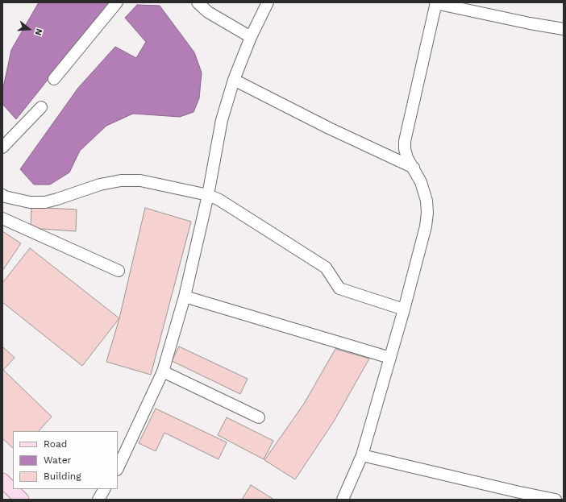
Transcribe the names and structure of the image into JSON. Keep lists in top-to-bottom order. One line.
{"legend":["Road","Water","Building"],"north":"right"}
